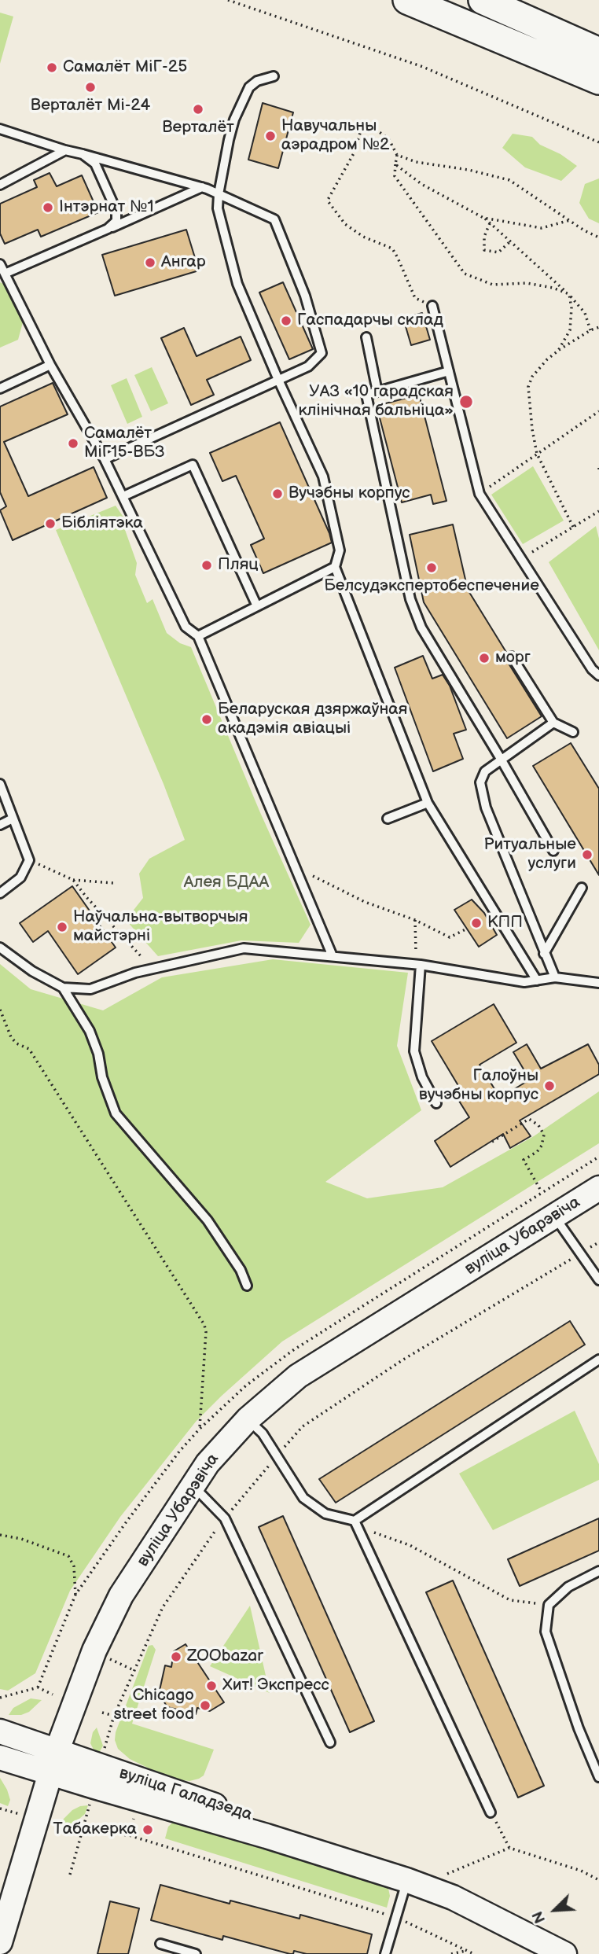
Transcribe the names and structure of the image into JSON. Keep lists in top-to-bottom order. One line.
{"streets":{"main road":["вуліца Убарэвіча","вуліца Галадзеда"]},"crossings":[["вуліца Убарэвіча","вуліца Галадзеда"]],"parks":["Алея БДАА"],"places":["Самалёт МіГ-25","Верталёт Мі-24","Верталёт","Навучальны аэрадром №2","Інтэрнат №1","Ангар","Гаспадарчы склад","УАЗ «10 гарадская клінічная бальніца»","Самалёт МіГ15-ВБЗ","Вучэбны корпус","Бібліятэка","Пляц","Белсудэкспертобеспечение","морг","Беларуская дзяржаўная акадэмія авіацыі","Ритуальные услуги","КПП","Наўчальна-вытворчыя майстэрні","Галоўны вучэбны корпус","ZOObazar","Хит! Экспресс","Chicago street food","Табакерка"],"north":"bottom left"}
